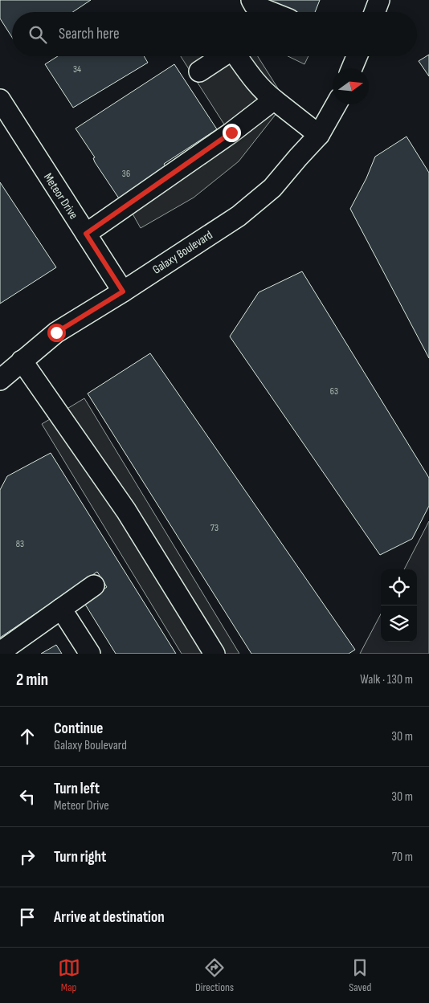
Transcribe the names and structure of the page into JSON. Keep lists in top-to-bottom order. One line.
{"streets":{"street":["Meteor Drive","Galaxy Boulevard"]},"crossings":[["Meteor Drive","Galaxy Boulevard"]],"house_numbers":["34","36","63","73","83"],"north":"right","page":{"search":"Search here","heading":["2 min","Walk · 130 m"],"list":[["Continue","Galaxy Boulevard","30 m"],["Turn left","Meteor Drive","30 m"],["Turn right","70 m"],"Arrive at destination"],"nav":["Map","Directions","Saved"]}}
